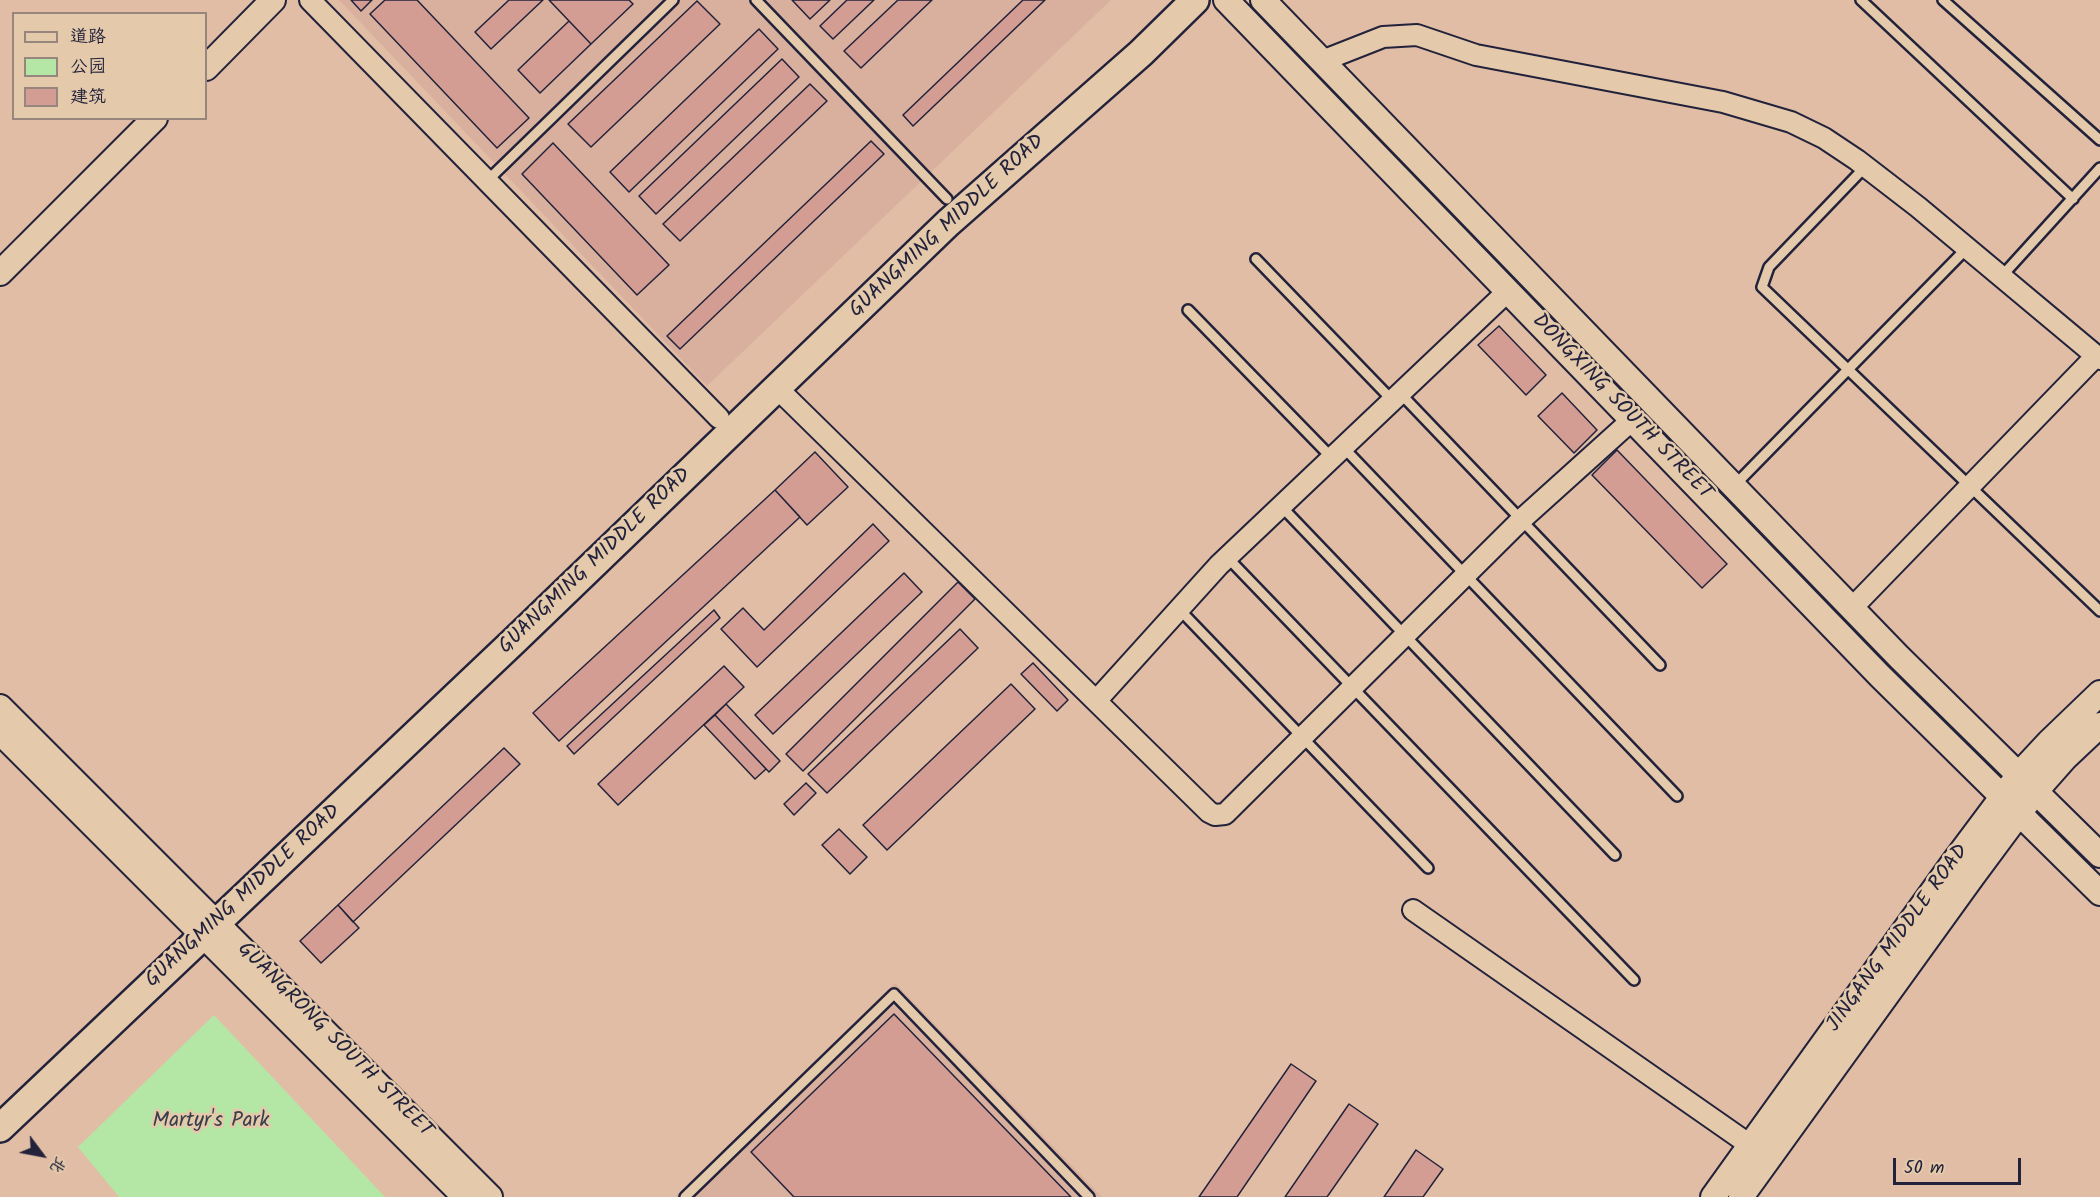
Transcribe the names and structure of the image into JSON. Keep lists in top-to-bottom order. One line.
{"streets":{"main road":["GUANGMING MIDDLE ROAD"],"street":["DONGXING SOUTH STREET","JINGANG MIDDLE ROAD","GUANGRONG SOUTH STREET"]},"crossings":[["GUANGMING MIDDLE ROAD","GUANGRONG SOUTH STREET"],["DONGXING SOUTH STREET","JINGANG MIDDLE ROAD"]],"parks":["Martyr's Park"],"legend":["道路","公园","建筑"],"scale_bar":"50 m","north":"bottom right"}
